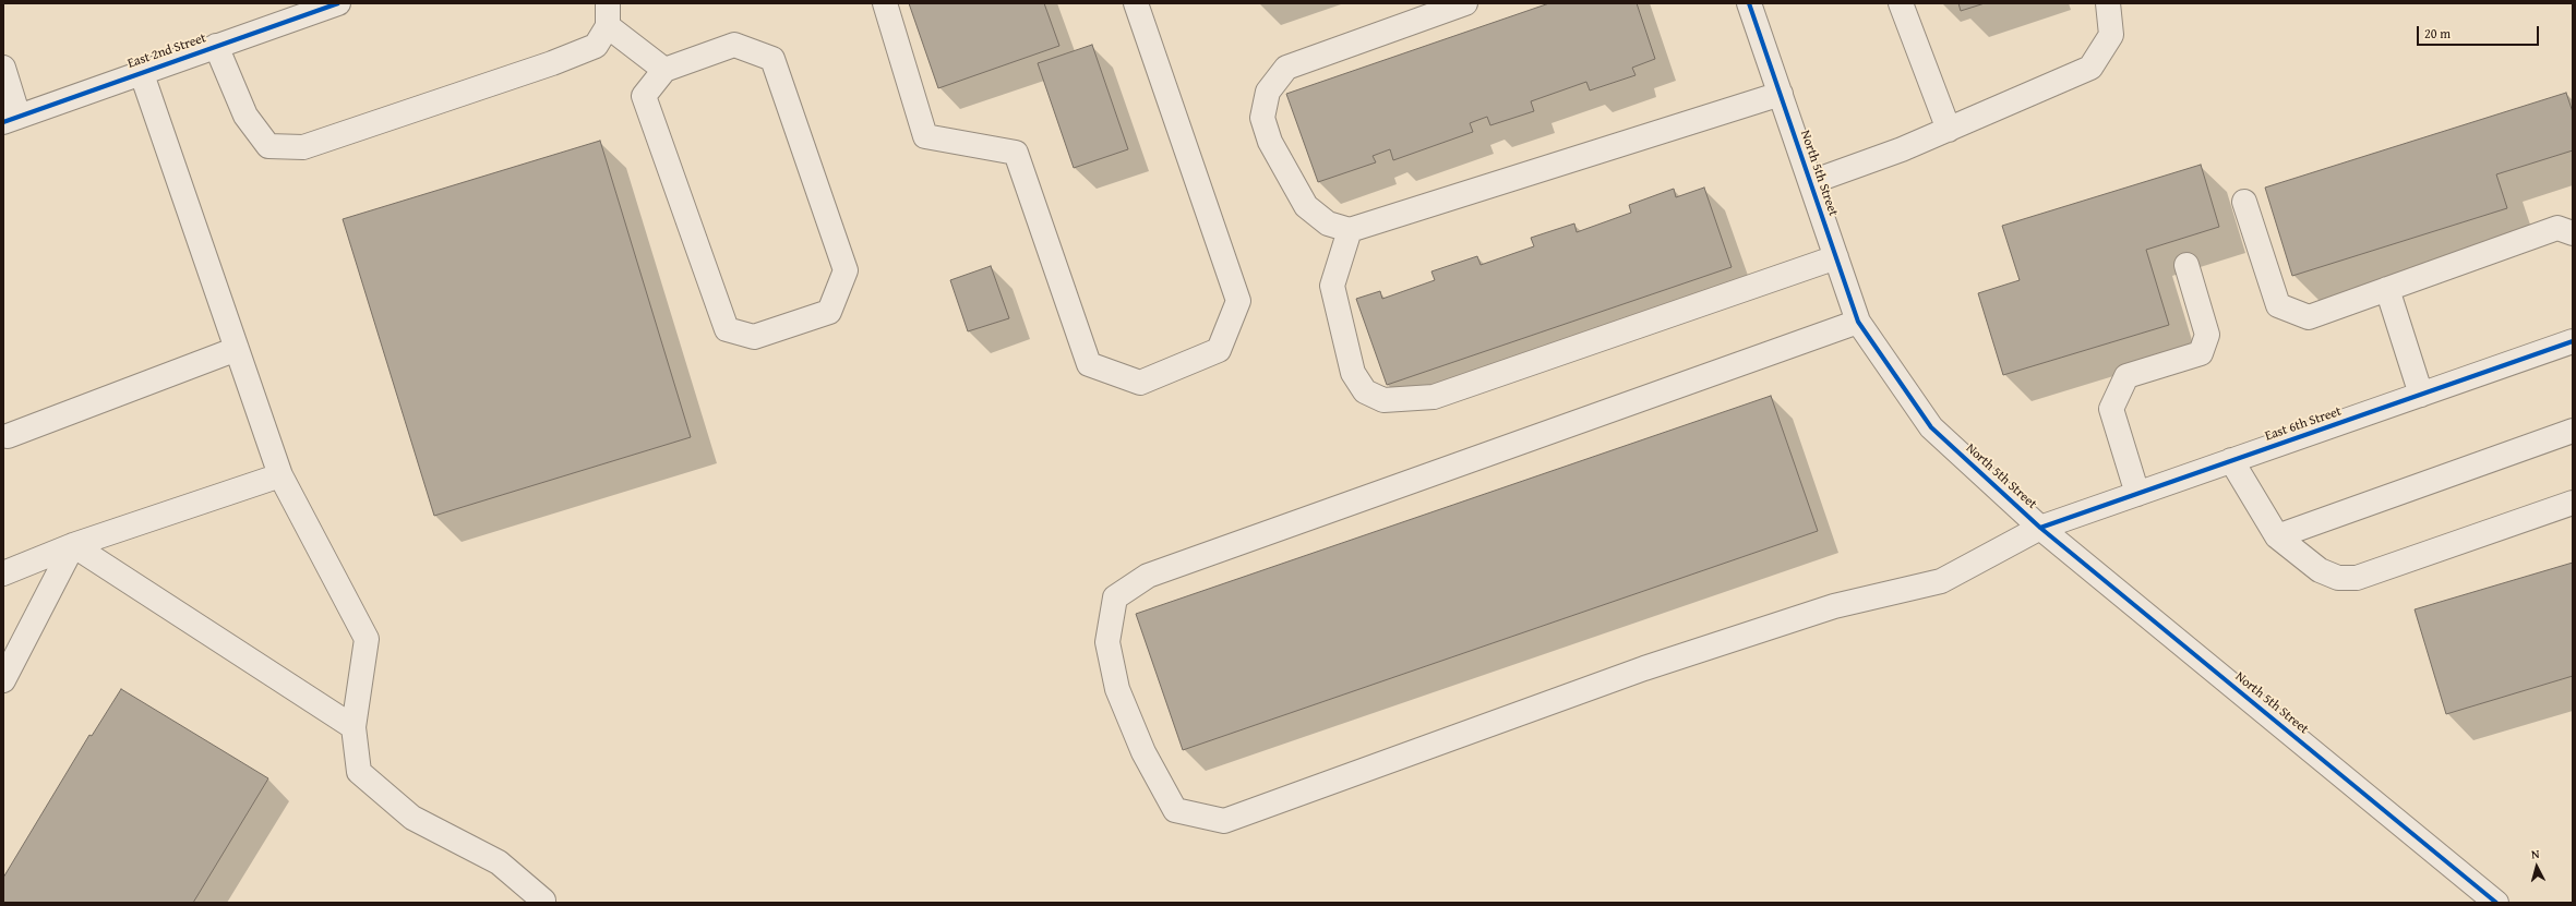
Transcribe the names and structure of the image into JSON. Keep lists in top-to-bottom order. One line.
{"streets":{"street":["East 2nd Street","North 5th Street","East 6th Street"]},"crossings":[["North 5th Street","East 6th Street"]],"scale_bar":"20 m","north":"top"}
